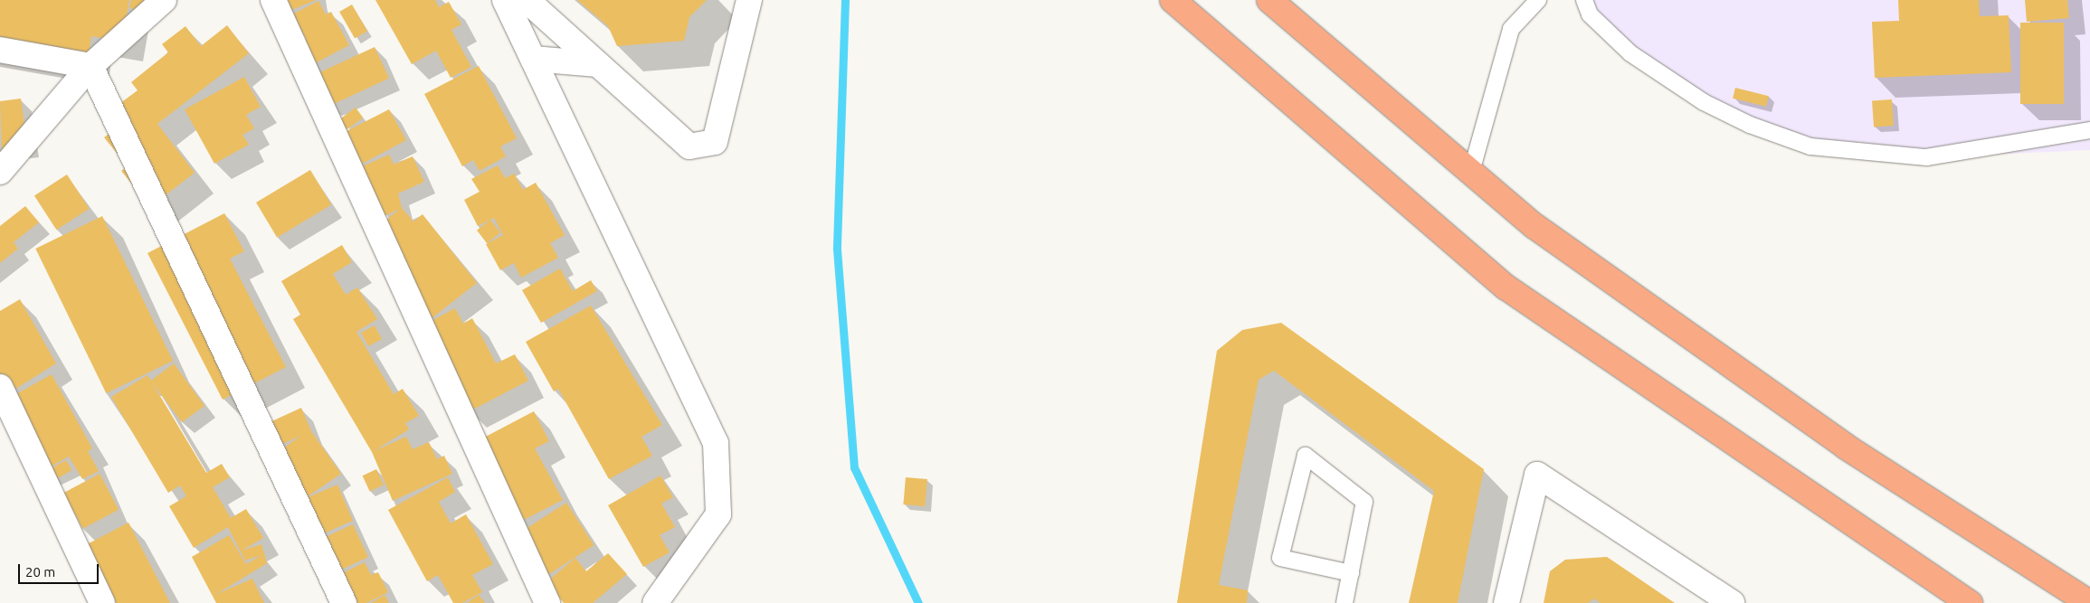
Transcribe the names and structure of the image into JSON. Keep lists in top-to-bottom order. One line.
{"scale_bar":"20 m"}
